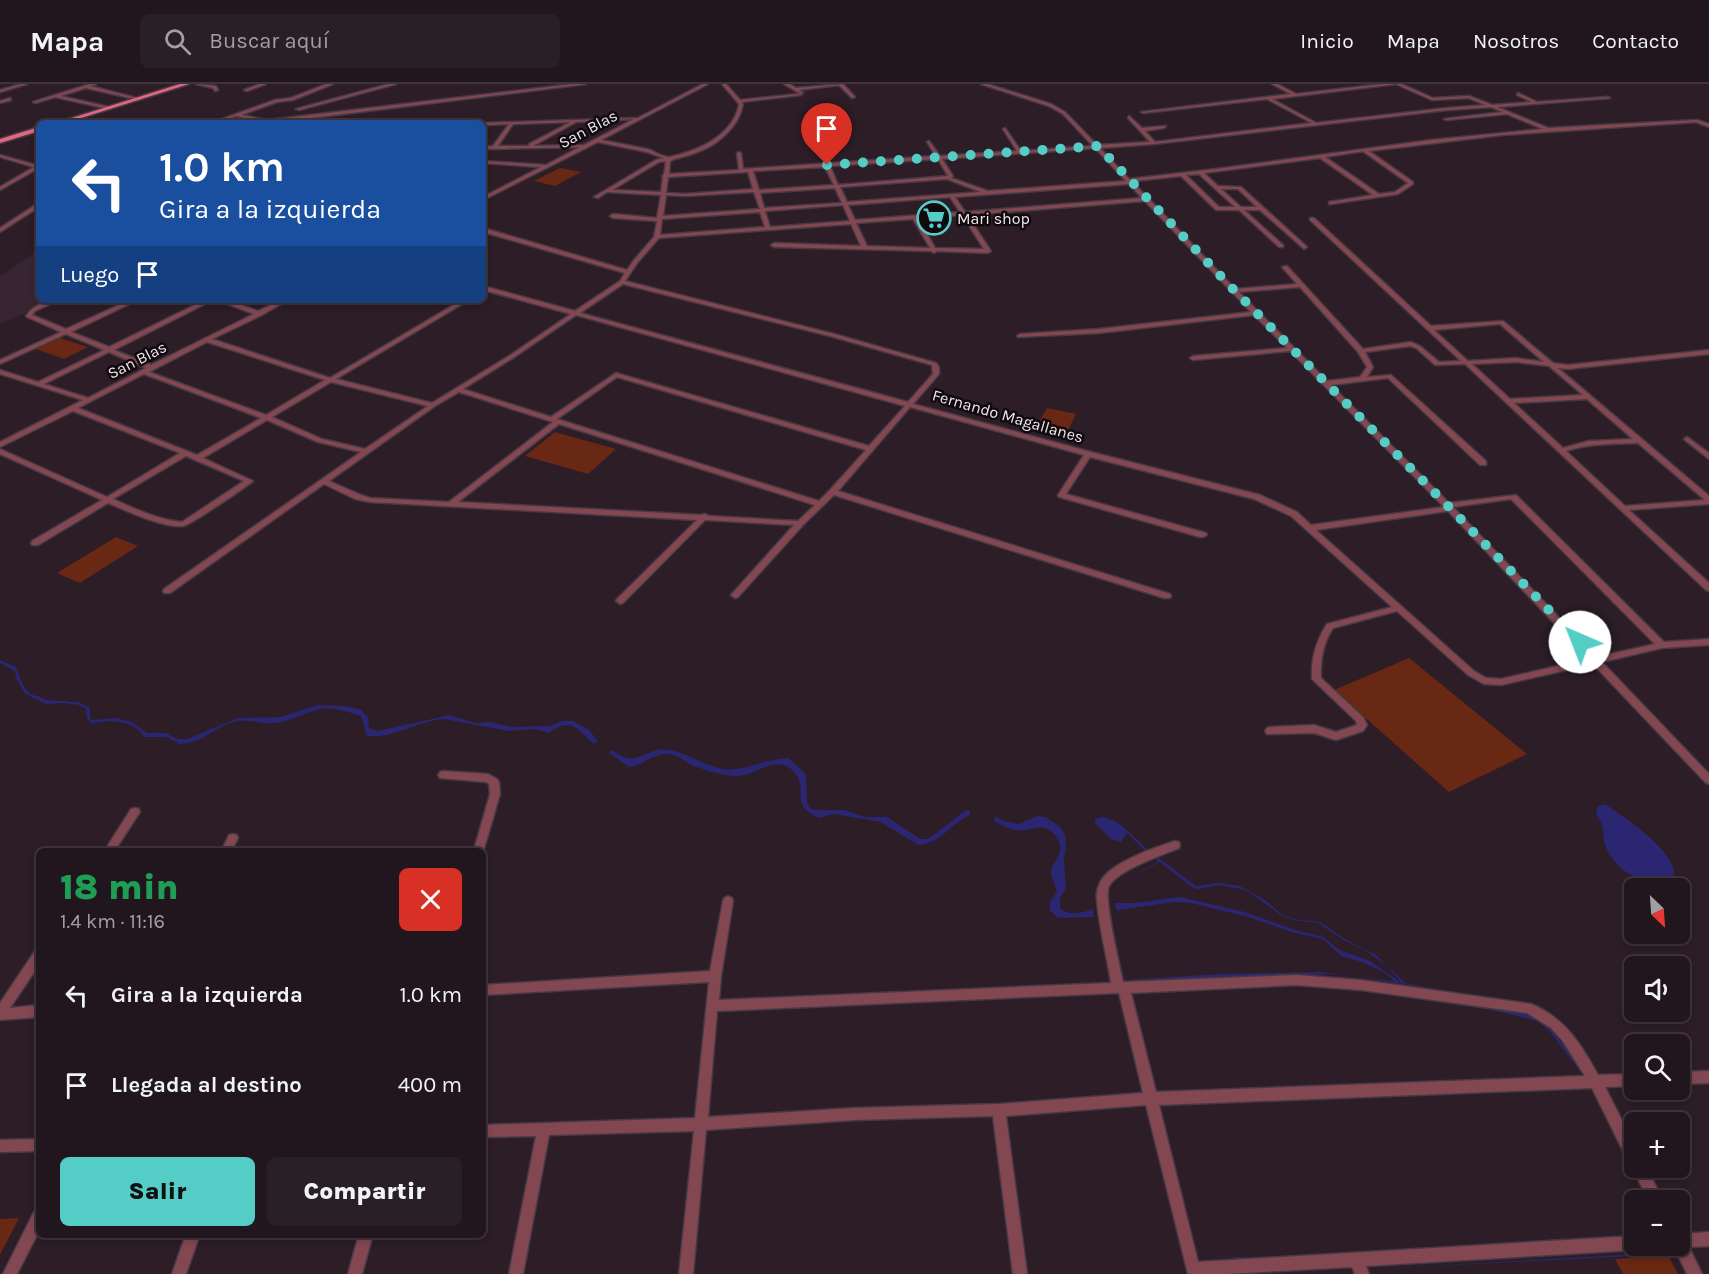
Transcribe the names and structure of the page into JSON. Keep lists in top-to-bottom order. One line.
{"streets":{"street":["San Blas","Fernando Magallanes"]},"places":{"supermarket":["Mari shop"]},"north":"bottom right","page":{"header":"Mapa","search":"Buscar aquí","nav":["Inicio","Mapa","Nosotros","Contacto"],"turn":["1.0 km","Gira a la izquierda"],"then":"Luego","heading":["18 min","1.4 km · 11:16"],"map_buttons":["+","−"],"list":[{"name":"Gira a la izquierda","value":"1.0 km"},{"name":"Llegada al destino","value":"400 m"}],"buttons":["Salir","Compartir"]}}
